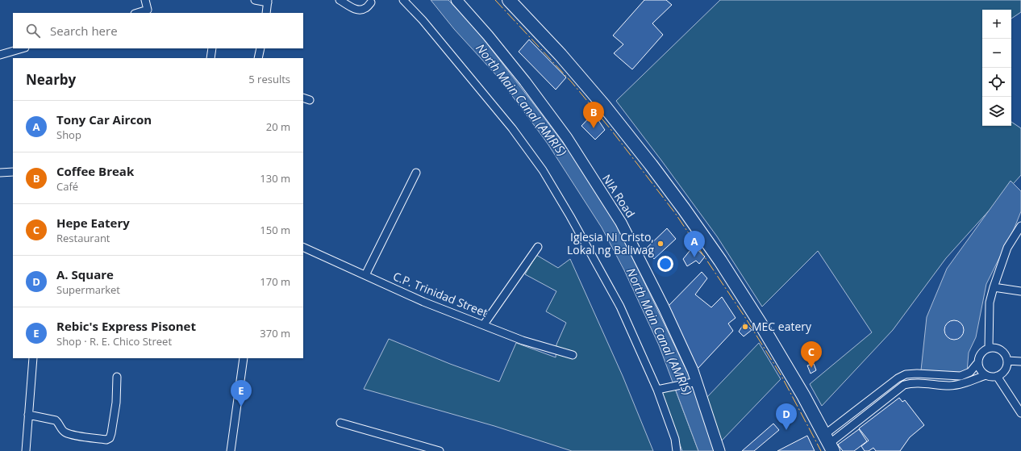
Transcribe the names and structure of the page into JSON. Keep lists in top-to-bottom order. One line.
{"streets":{"street":["NIA Road","C.P. Trinidad Street"]},"water":["North Main Canal (AMRIS)"],"places":["Iglesia Ni Cristo, Lokal ng Baliwag","MEC eatery"],"page":{"map_buttons":["+","−"],"search":"Search here","heading":["Nearby","5 results"],"list":[{"mark":"A","name":"Tony Car Aircon","note":"Shop","value":"20 m"},{"mark":"B","name":"Coffee Break","note":"Café","value":"130 m"},{"mark":"C","name":"Hepe Eatery","note":"Restaurant","value":"150 m"},{"mark":"D","name":"A. Square","note":"Supermarket","value":"170 m"},{"mark":"E","name":"Rebic's Express Pisonet","note":"Shop · R. E. Chico Street","value":"370 m"}],"pins":["B","A","C","E","D"]}}
